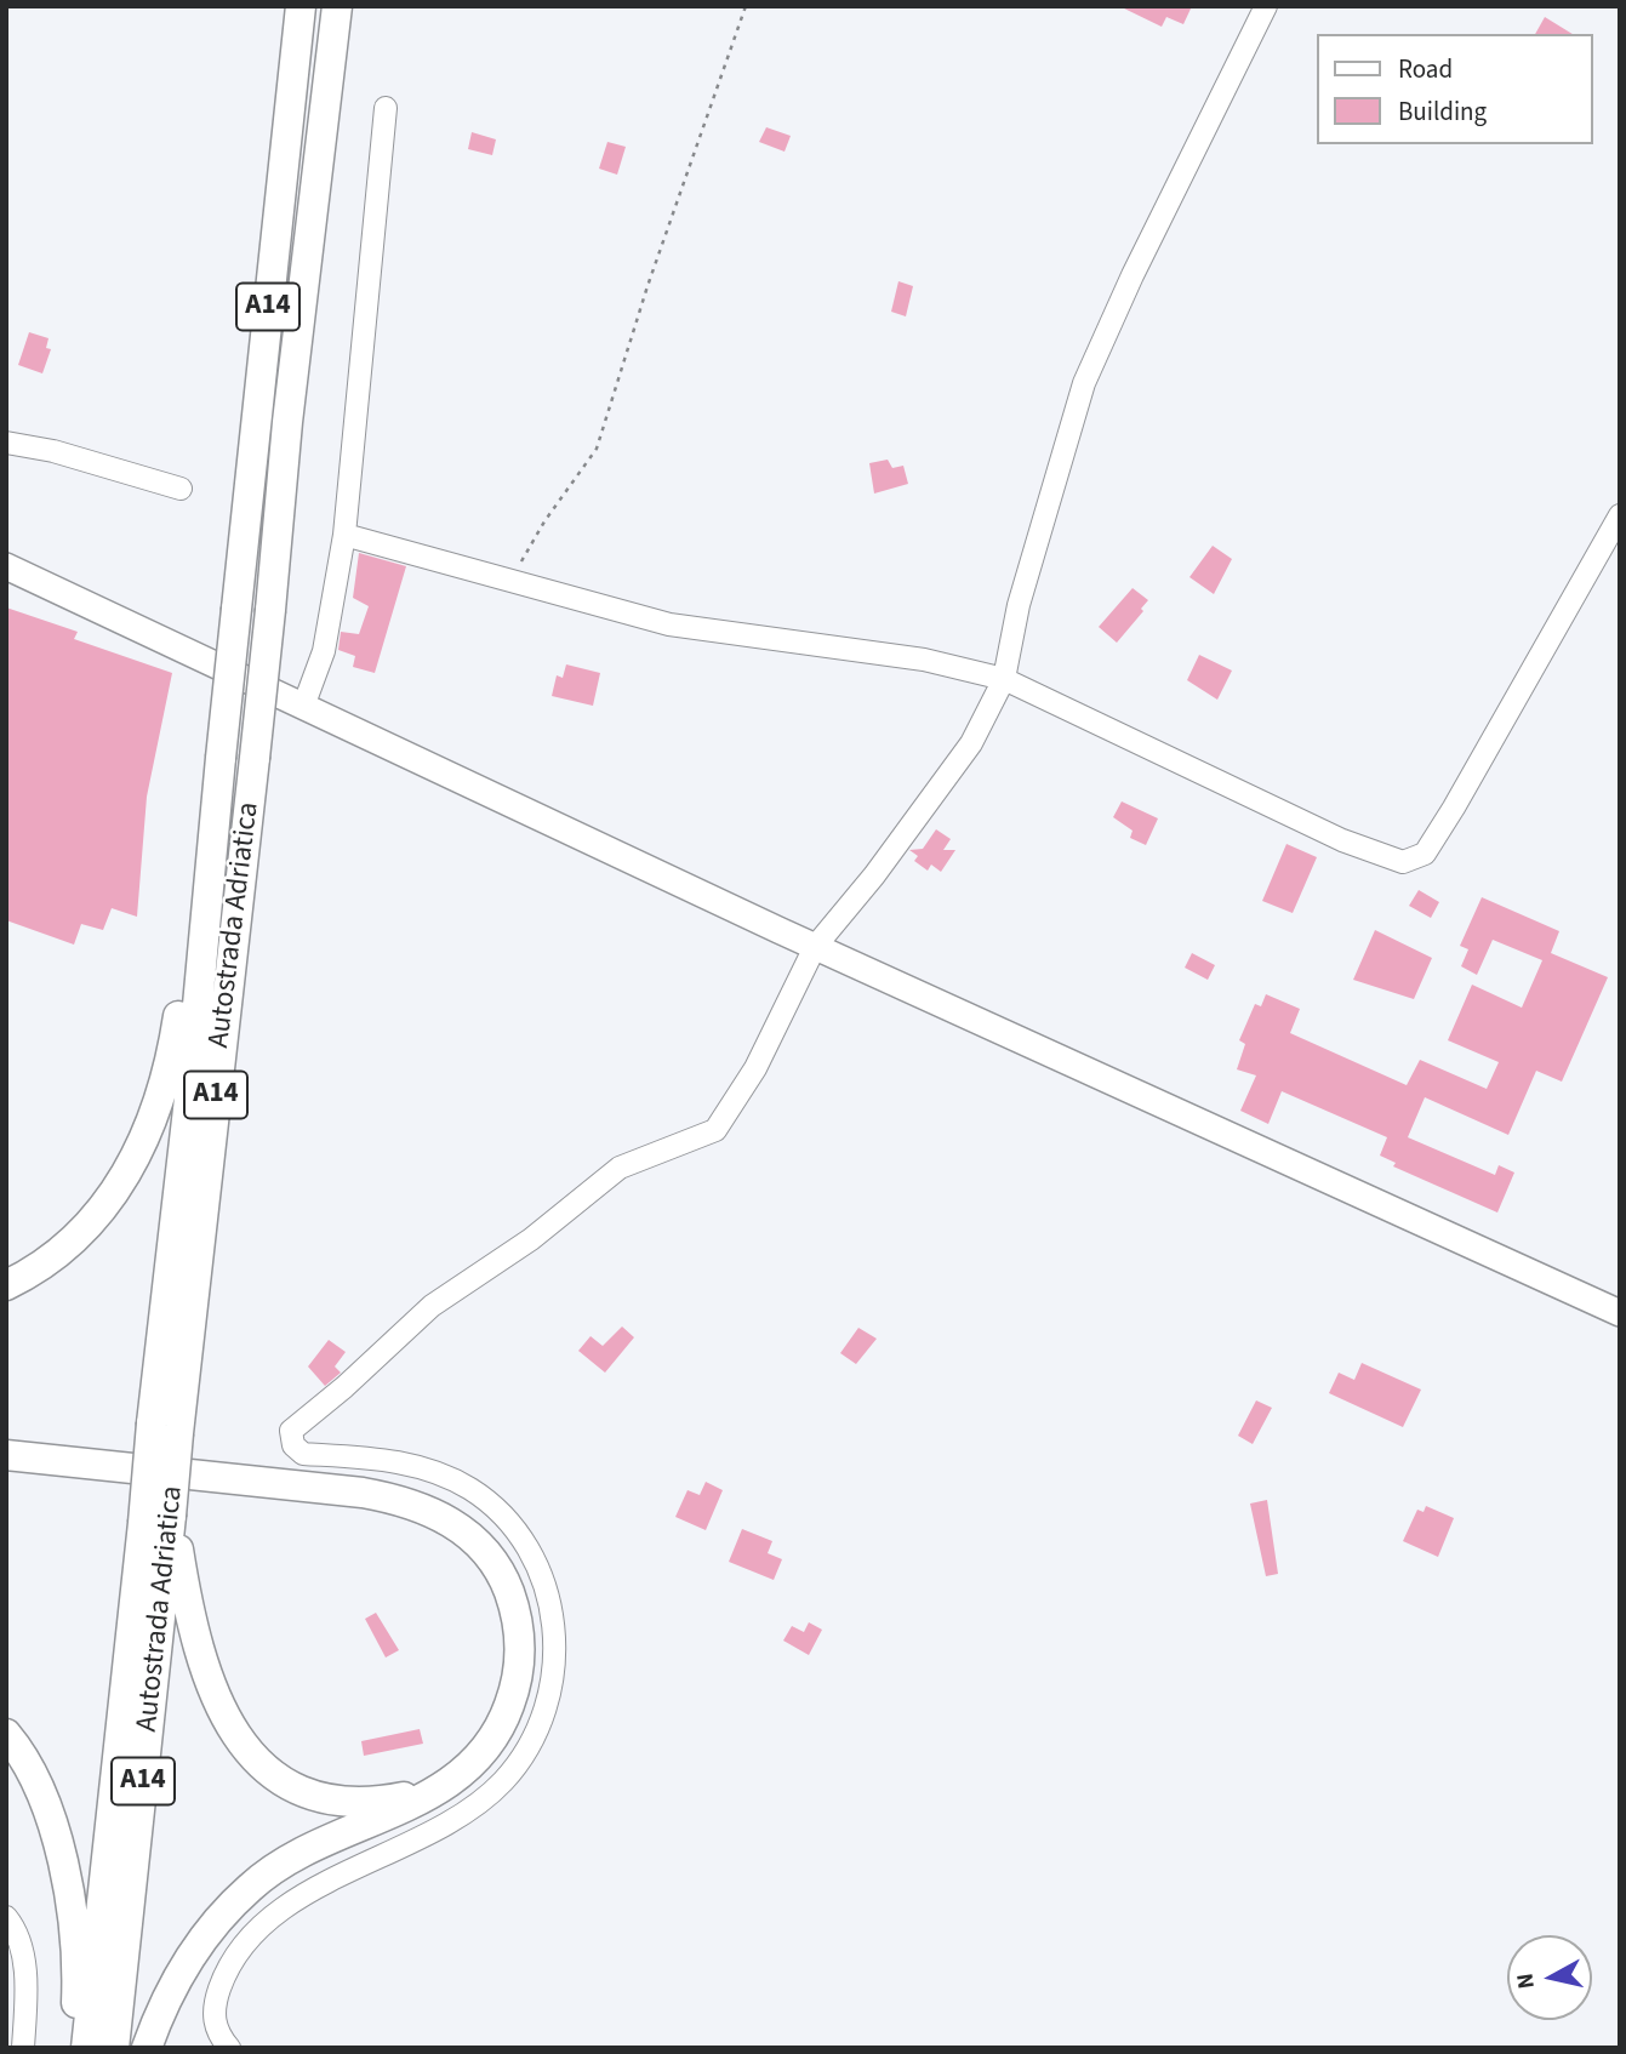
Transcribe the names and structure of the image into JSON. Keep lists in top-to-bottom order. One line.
{"streets":{"highway":["A14","Autostrada Adriatica"]},"crossings":[["A14","Autostrada Adriatica"]],"legend":["Road","Building"],"north":"left"}
